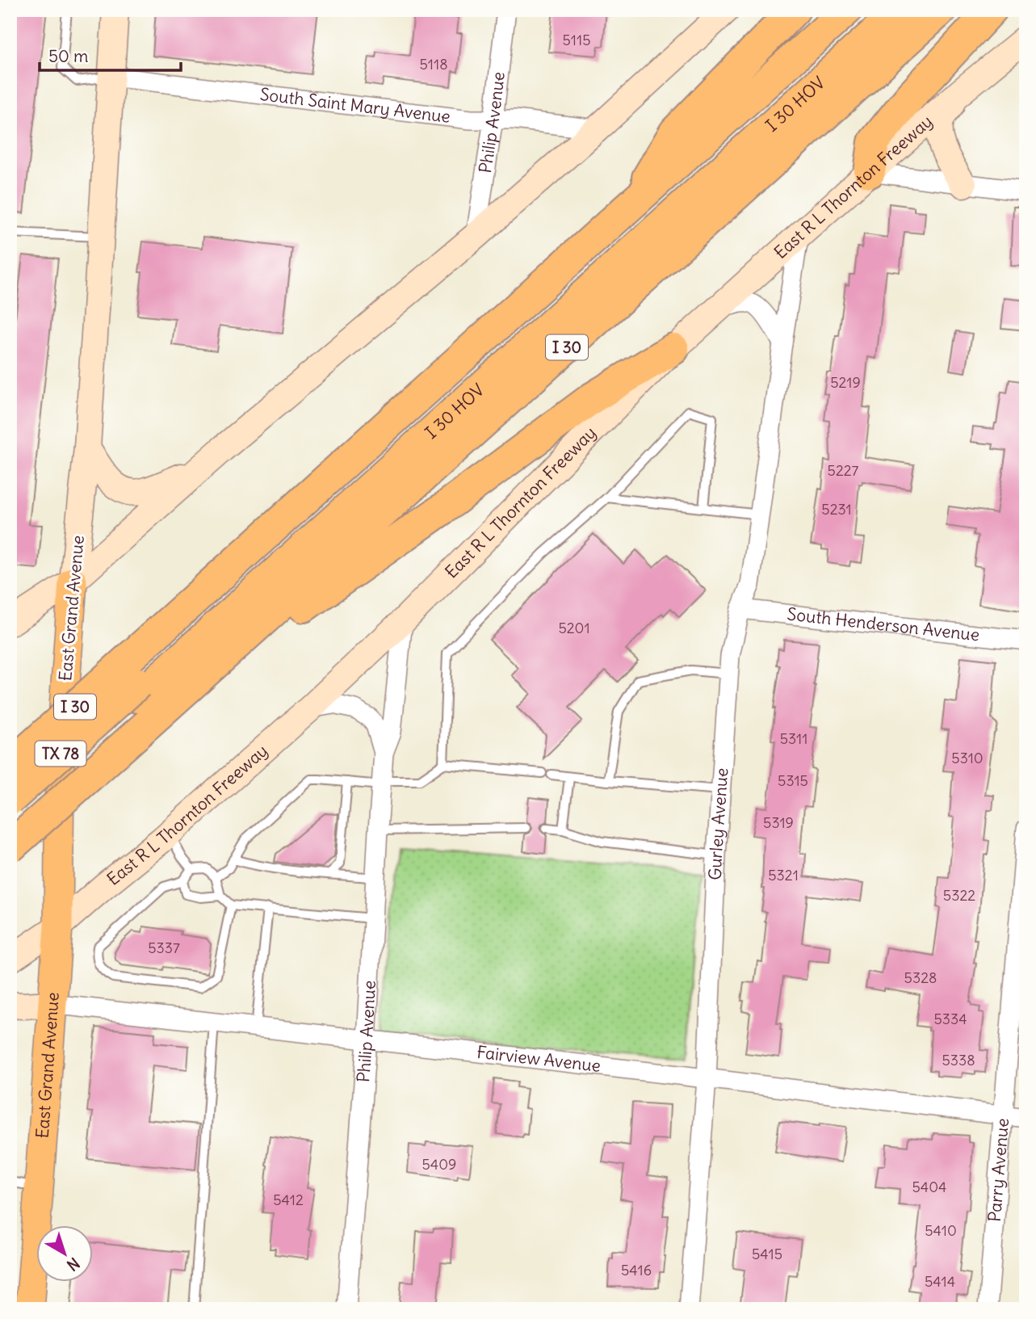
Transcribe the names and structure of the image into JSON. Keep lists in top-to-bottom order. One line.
{"streets":{"highway":["I 30 HOV","I 30"],"main road":["East R L Thornton Freeway","East Grand Avenue","TX 78"],"street":["South Saint Mary Avenue","Philip Avenue","South Henderson Avenue","Gurley Avenue","Fairview Avenue","Parry Avenue"]},"crossings":[["South Saint Mary Avenue","Philip Avenue"],["South Saint Mary Avenue","East Grand Avenue"],["Philip Avenue","East R L Thornton Freeway"],["Philip Avenue","Fairview Avenue"],["East R L Thornton Freeway","East Grand Avenue"],["East R L Thornton Freeway","Gurley Avenue"],["East Grand Avenue","Fairview Avenue"],["South Henderson Avenue","Gurley Avenue"],["Gurley Avenue","Fairview Avenue"],["Fairview Avenue","Parry Avenue"]],"house_numbers":["5115","5118","5219","5227","5231","5201","5311","5310","5315","5319","5321","5322","5337","5328","5334","5338","5409","5404","5412","5410","5415","5416","5414"],"scale_bar":"50 m","north":"bottom right"}
